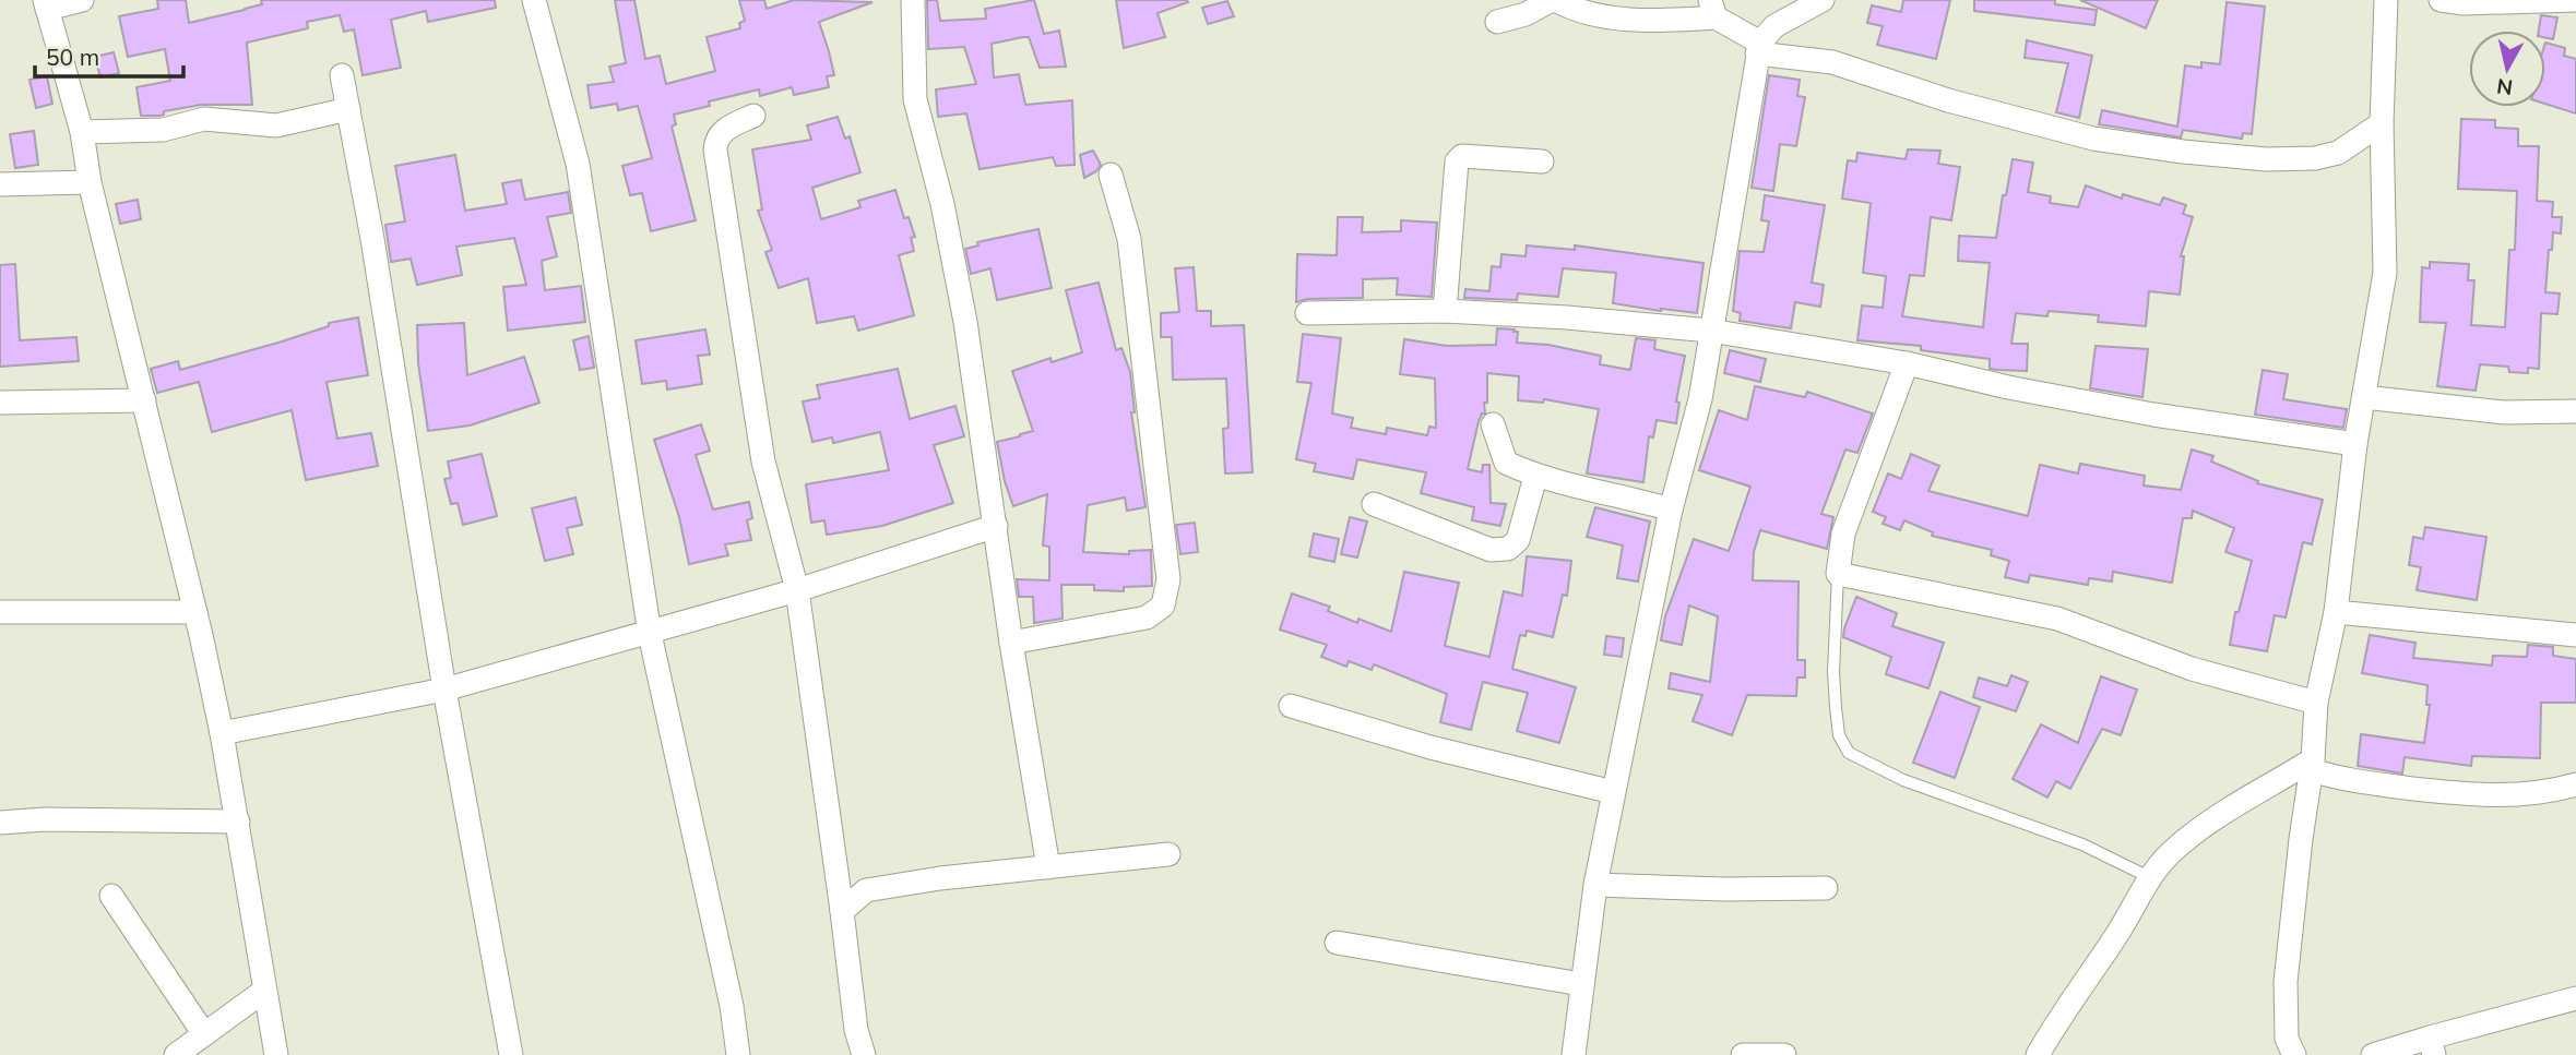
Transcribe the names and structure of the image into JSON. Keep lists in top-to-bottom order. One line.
{"scale_bar":"50 m","north":"bottom"}
